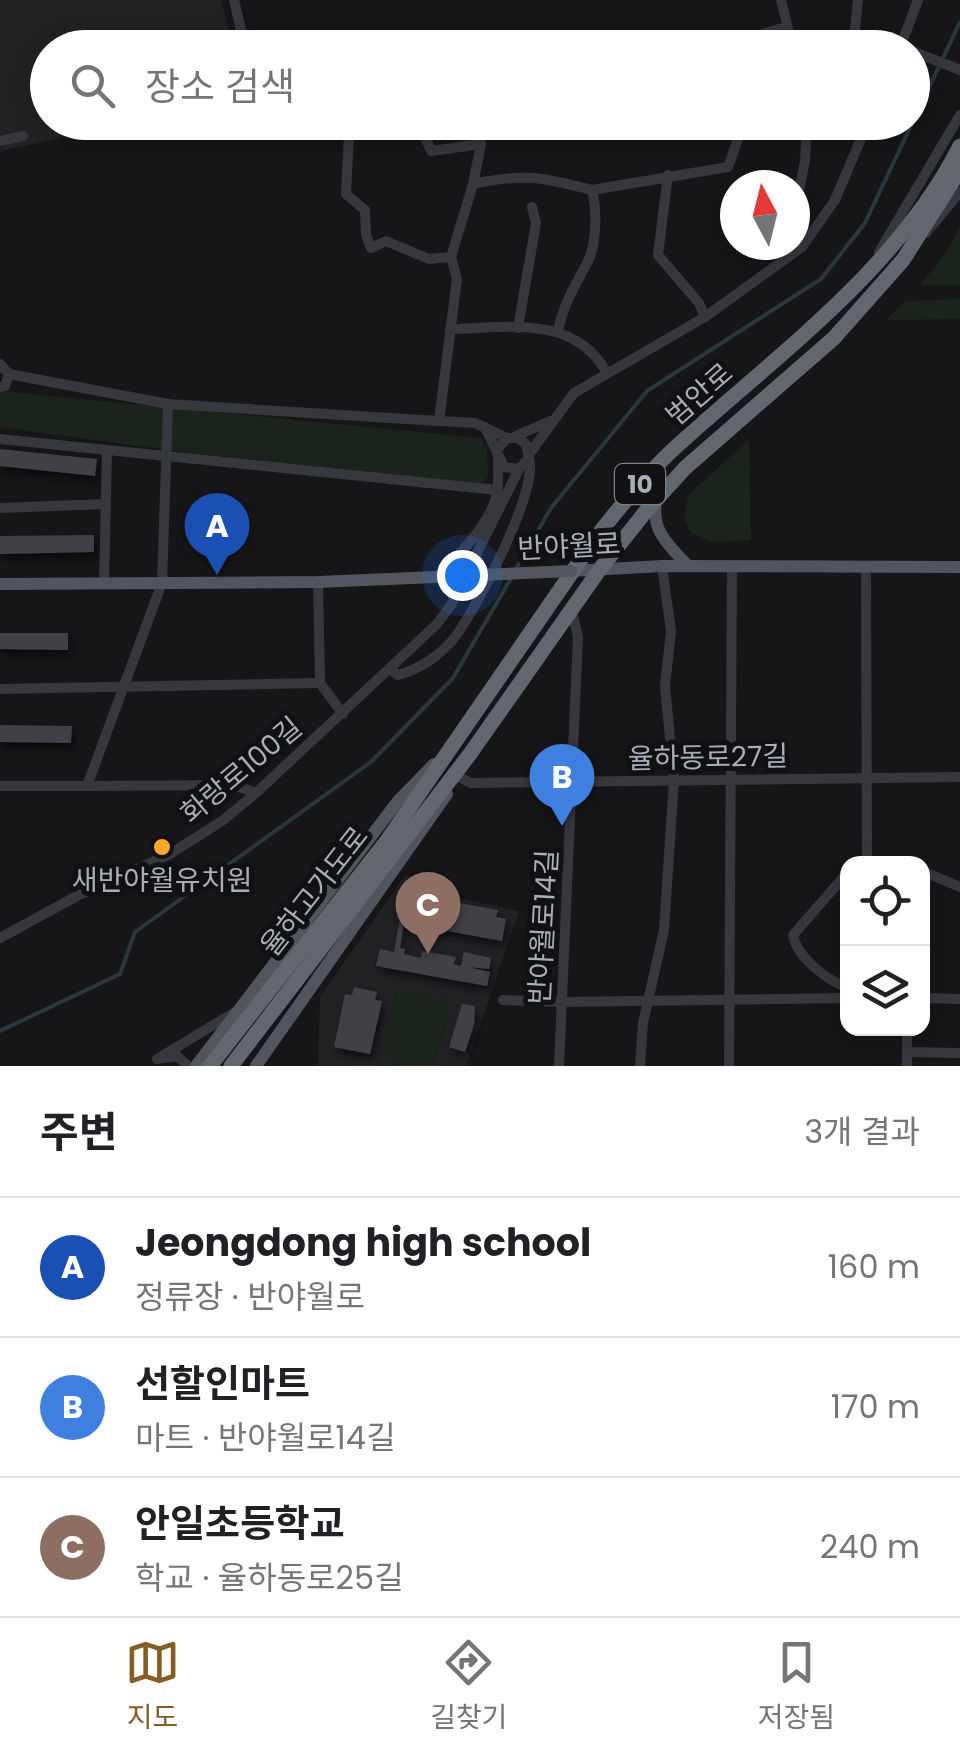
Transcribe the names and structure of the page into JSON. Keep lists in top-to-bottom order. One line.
{"streets":{"highway":["범안로","10","율하고가도로"],"main road":["반야월로"],"street":["율하동로27길","화랑로100길","반야월로14길"]},"crossings":[["범안로","반야월로"],["범안로","율하고가도로"],["범안로","반야월로14길"],["반야월로","화랑로100길"],["율하동로27길","반야월로14길"]],"places":["새반야월유치원"],"north":"top","page":{"search":"장소 검색","pins":["A","B","C"],"heading":["주변","3개 결과"],"list":[{"mark":"A","name":"Jeongdong high school","note":"정류장 · 반야월로","value":"160 m"},{"mark":"B","name":"선할인마트","note":"마트 · 반야월로14길","value":"170 m"},{"mark":"C","name":"안일초등학교","note":"학교 · 율하동로25길","value":"240 m"}],"nav":["지도","길찾기","저장됨"]}}
